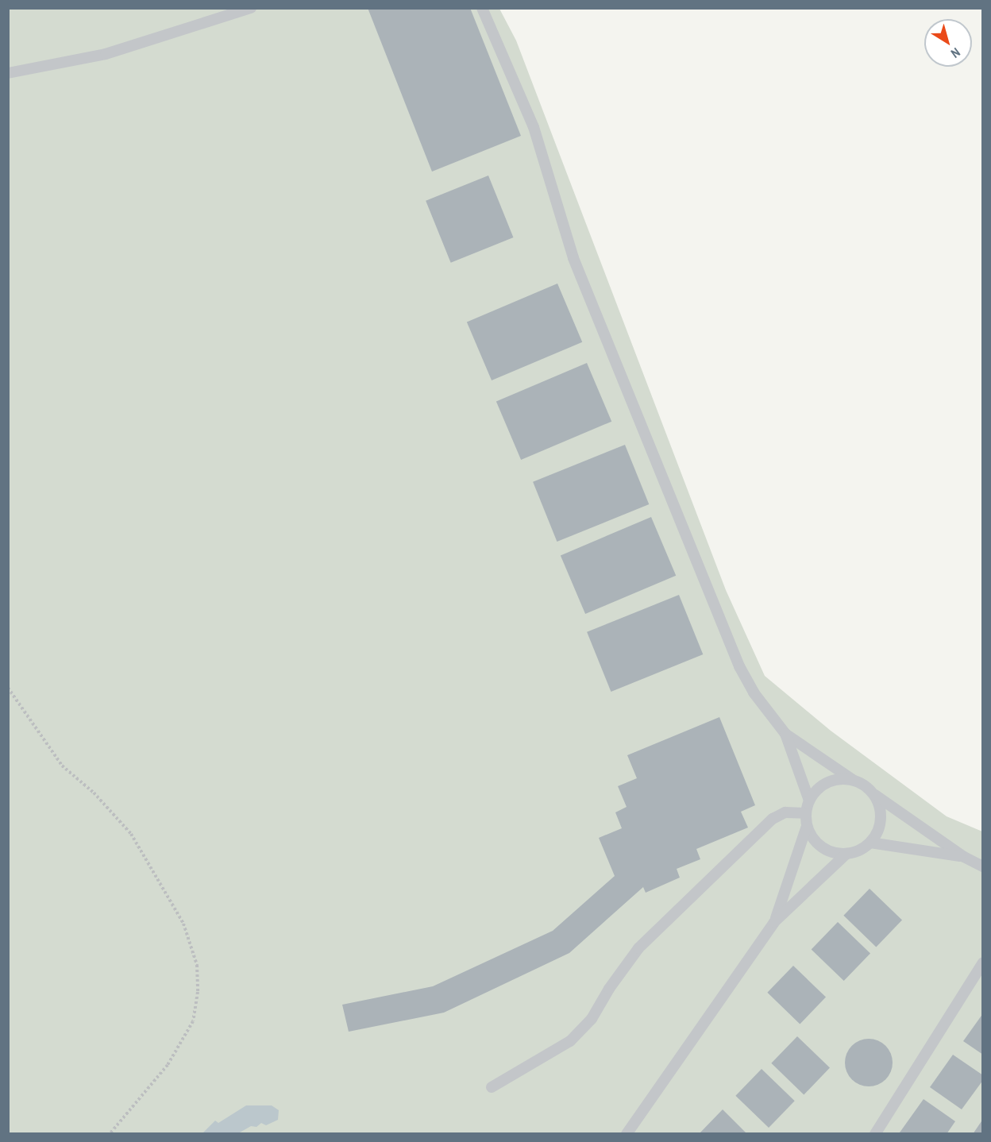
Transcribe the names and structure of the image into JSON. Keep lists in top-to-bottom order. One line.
{"north":"bottom right"}
